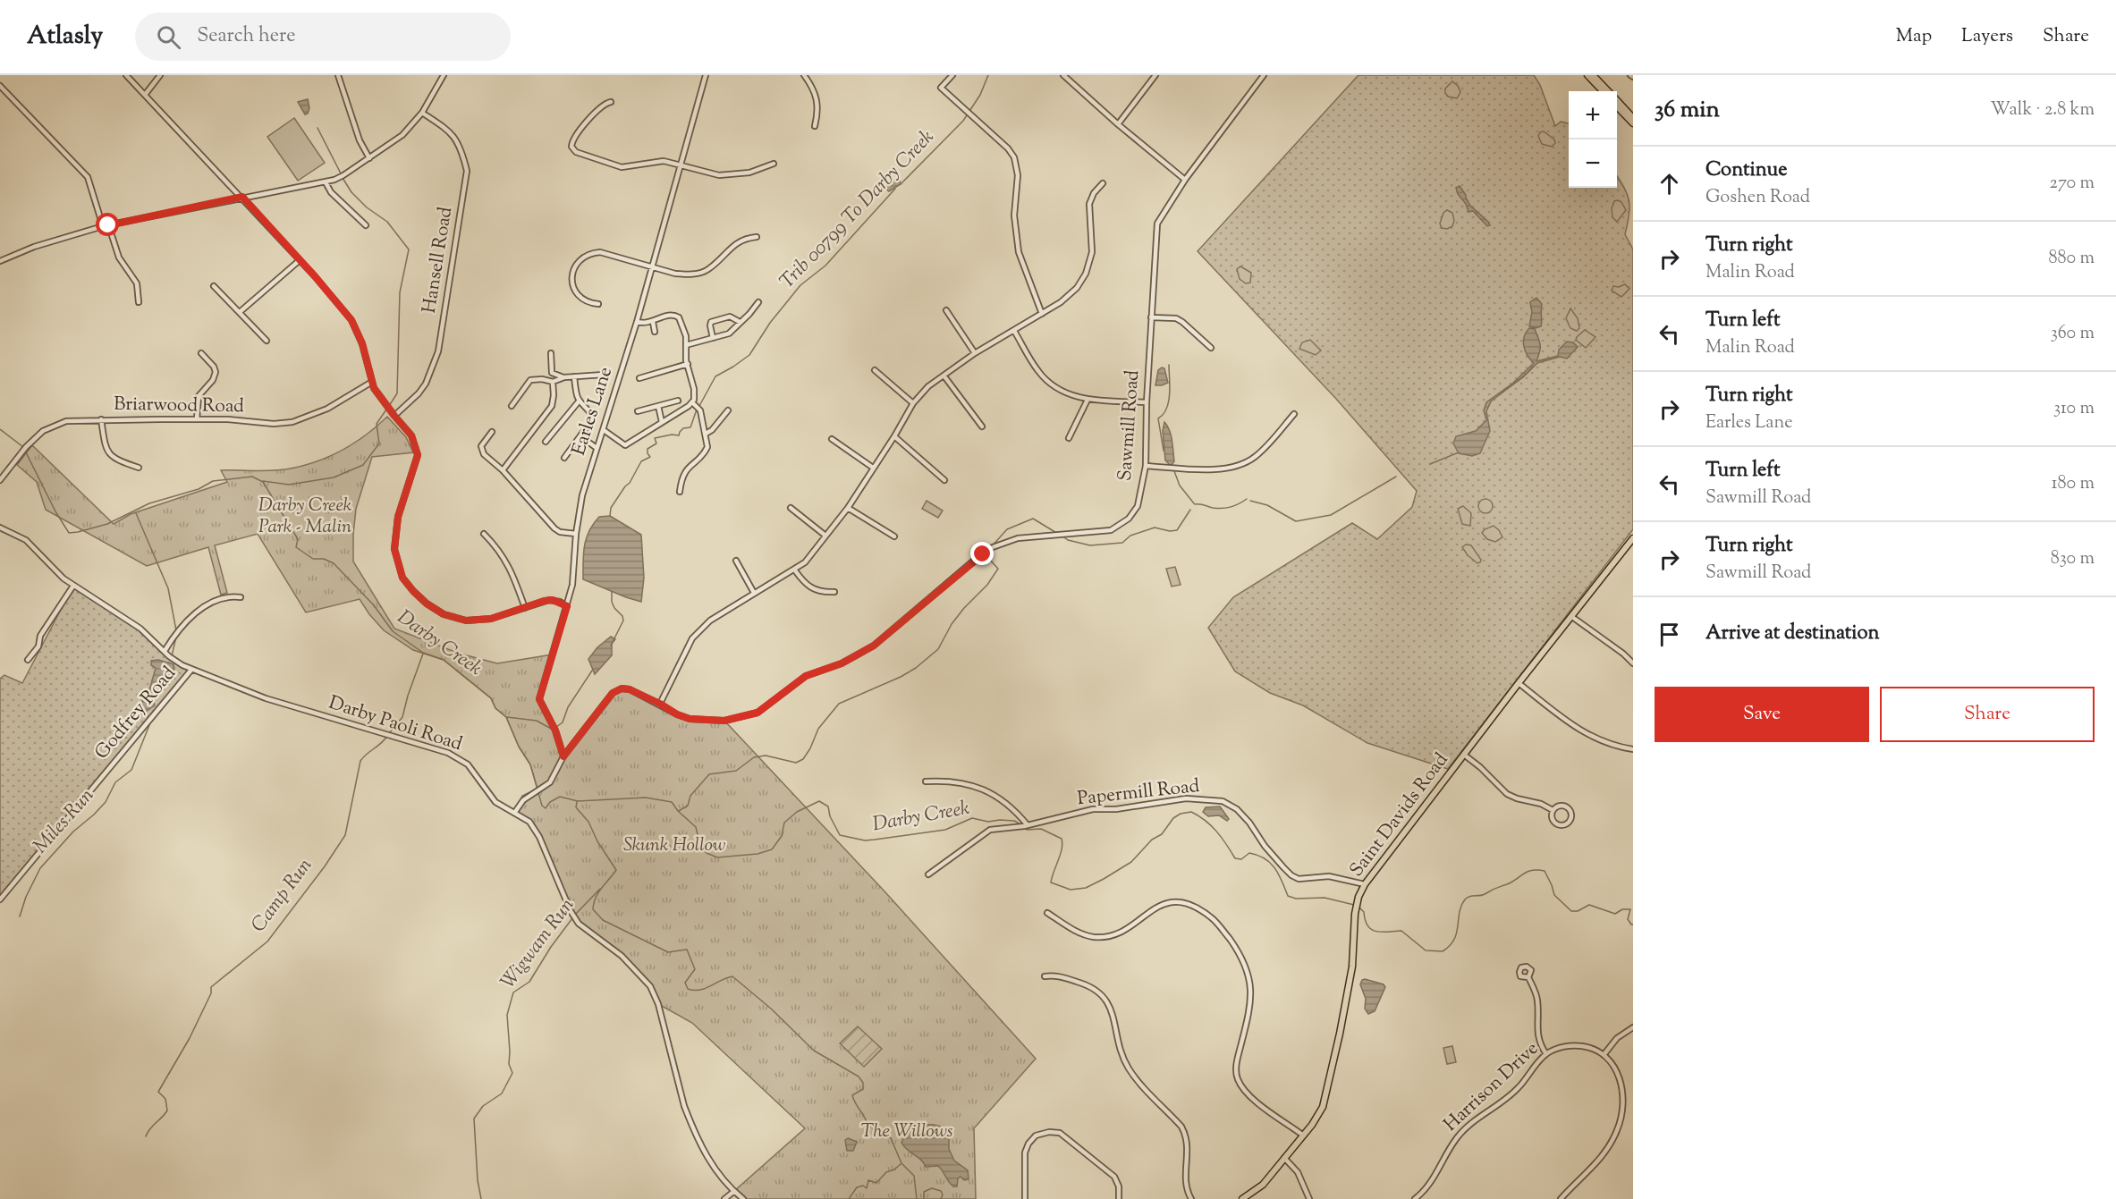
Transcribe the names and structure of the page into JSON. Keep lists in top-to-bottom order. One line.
{"streets":{"main road":["Saint Davids Road"],"street":["Hansell Road","Briarwood Road","Earles Lane","Sawmill Road","Godfrey Road","Darby Paoli Road","Papermill Road","Harrison Drive"]},"crossings":[["Earles Lane","Sawmill Road"],["Sawmill Road","Darby Paoli Road"],["Godfrey Road","Darby Paoli Road"],["Papermill Road","Saint Davids Road"]],"water":["Trib 00799 To Darby Creek","Darby Creek","Miles Run","Camp Run","Wigwam Run"],"parks":["Darby Creek Park - Malin","Skunk Hollow","The Willows"],"page":{"header":"Atlasly","search":"Search here","nav":["Map","Layers","Share"],"heading":["36 min","Walk · 2.8 km"],"map_buttons":["+","−"],"list":[["Continue","Goshen Road","270 m"],["Turn right","Malin Road","880 m"],["Turn left","Malin Road","360 m"],["Turn right","Earles Lane","310 m"],["Turn left","Sawmill Road","180 m"],["Turn right","Sawmill Road","830 m"],"Arrive at destination"],"buttons":["Save","Share"]}}
